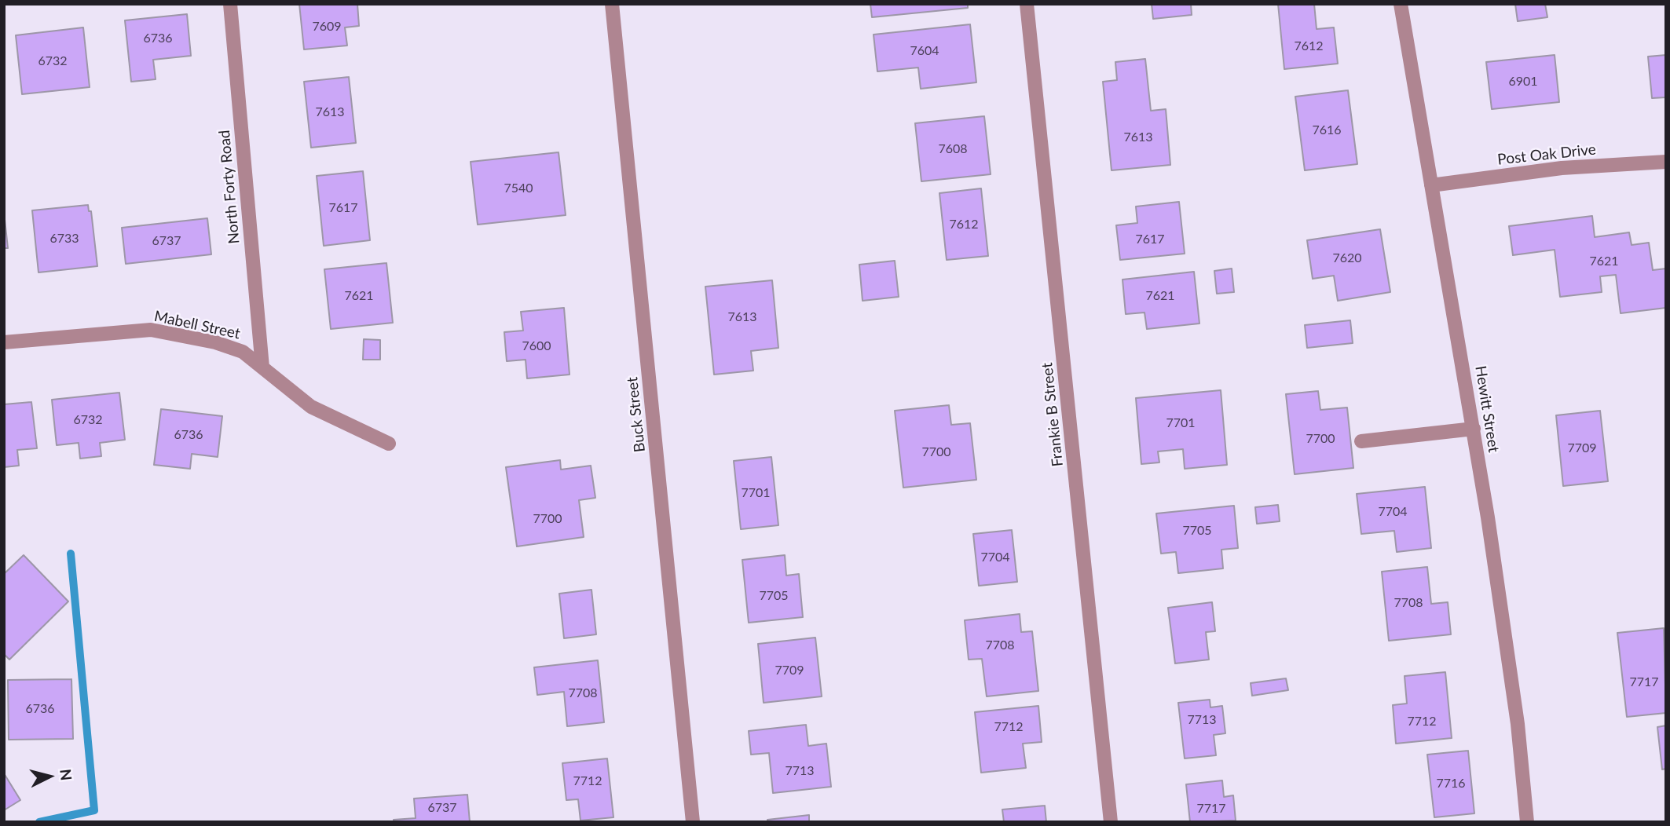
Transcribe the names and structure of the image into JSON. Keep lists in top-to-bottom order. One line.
{"streets":{"street":["Post Oak Drive","North Forty Road","Mabell Street","Hewitt Street","Buck Street","Frankie B Street"]},"crossings":[["Post Oak Drive","Hewitt Street"],["North Forty Road","Mabell Street"]],"house_numbers":["7609","6736","7612","7604","6732","6901","7613","7616","7613","7608","7540","7617","7612","6733","7617","6737","7620","7621","7621","7621","7613","7600","6732","7701","6736","7700","7709","7700","7701","7704","7700","7705","7704","7705","7708","7708","7709","7717","7708","6736","7713","7712","7712","7713","7712","7716","6737","7717"],"north":"right"}
